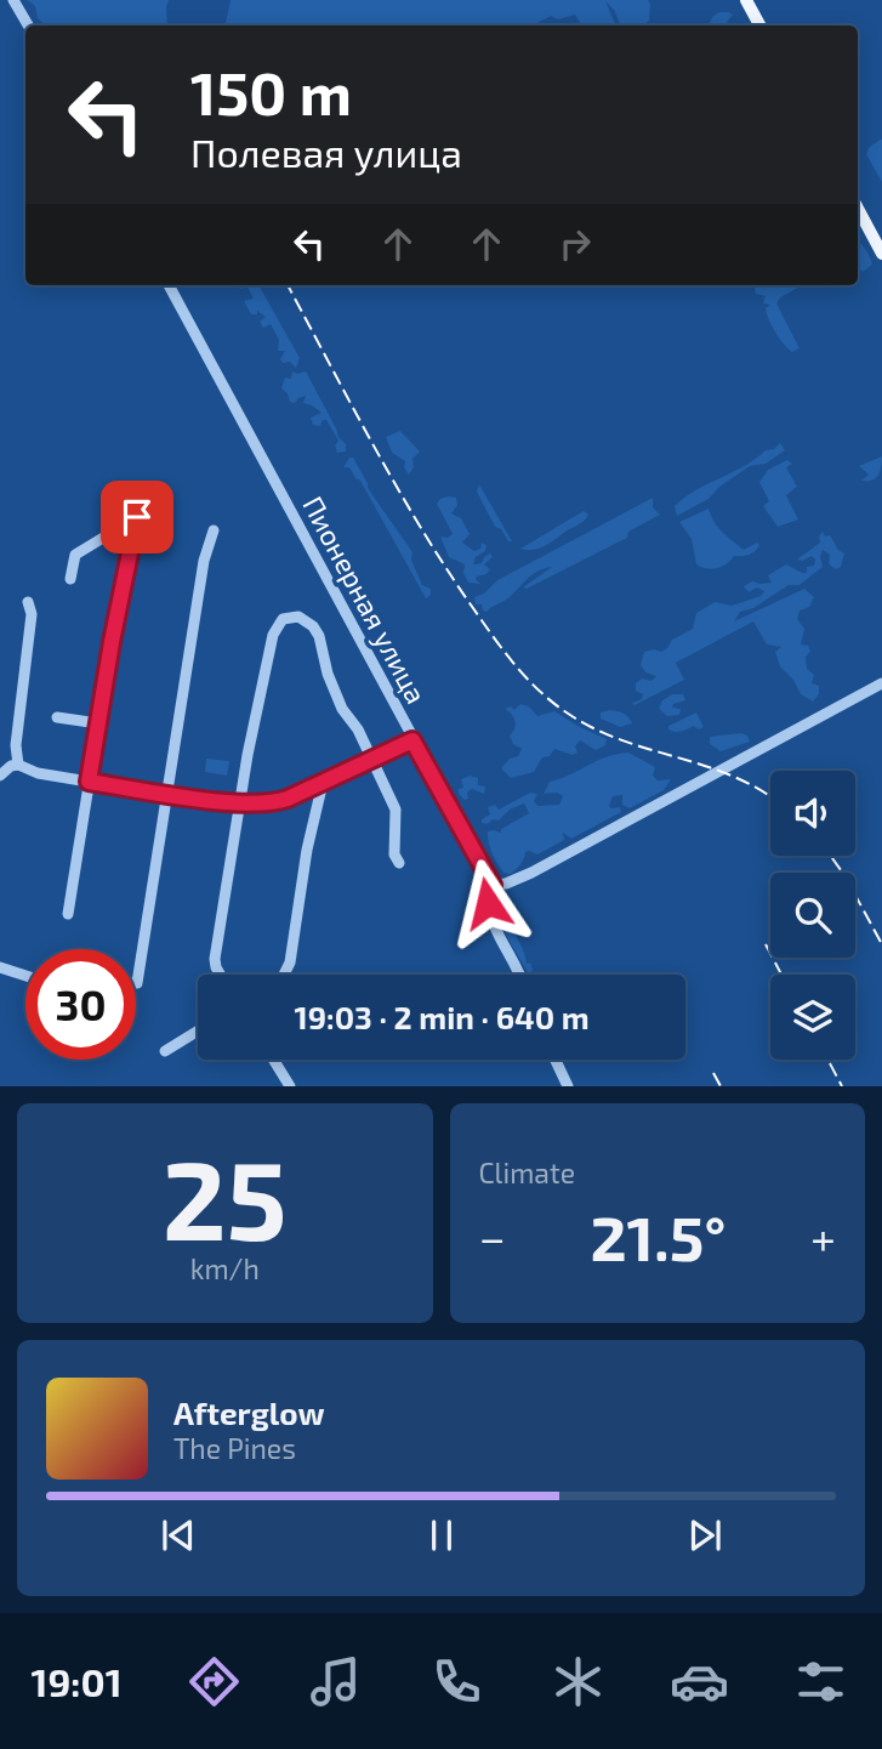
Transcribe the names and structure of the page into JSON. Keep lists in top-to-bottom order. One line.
{"streets":{"street":["Пионерная улица"]},"page":{"turn":["150 m","Полевая улица"],"limit":"30","trip":"19:03 · 2 min · 640 m","tile":[["25","km/h"],"Climate"],"heat":["−","21.5°","+"],"song":["Afterglow","The Pines"],"tabs":"19:01"}}
